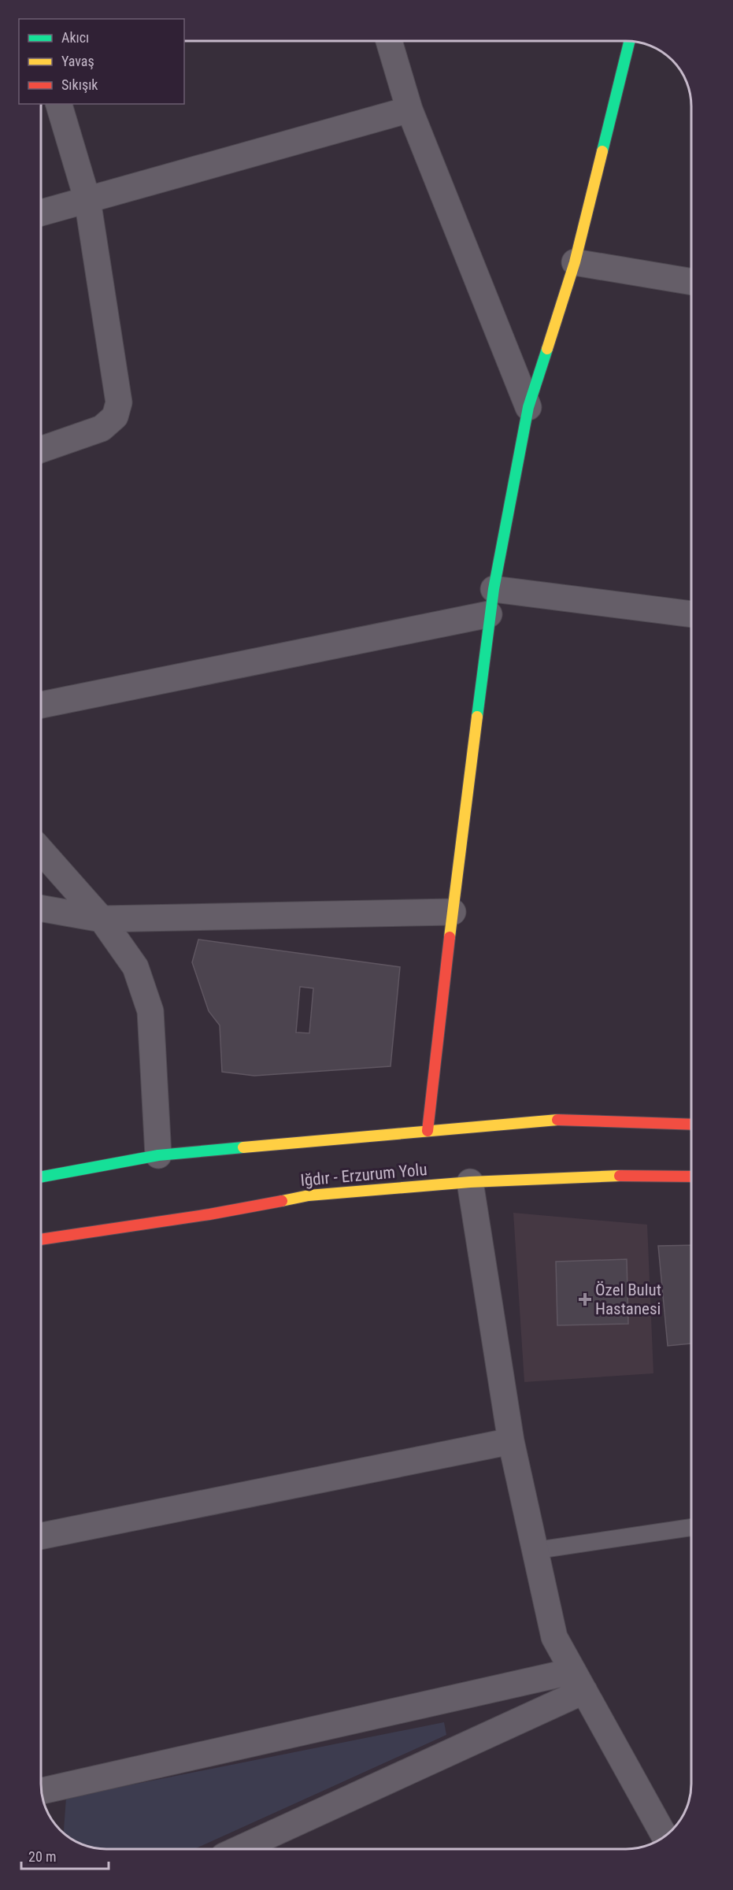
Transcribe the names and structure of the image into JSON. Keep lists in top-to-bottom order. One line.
{"streets":{"main road":["Iğdır - Erzurum Yolu"]},"places":{"health":["Özel Bulut Hastanesi"]},"legend":["Akıcı","Yavaş","Sıkışık"],"scale_bar":"20 m"}
